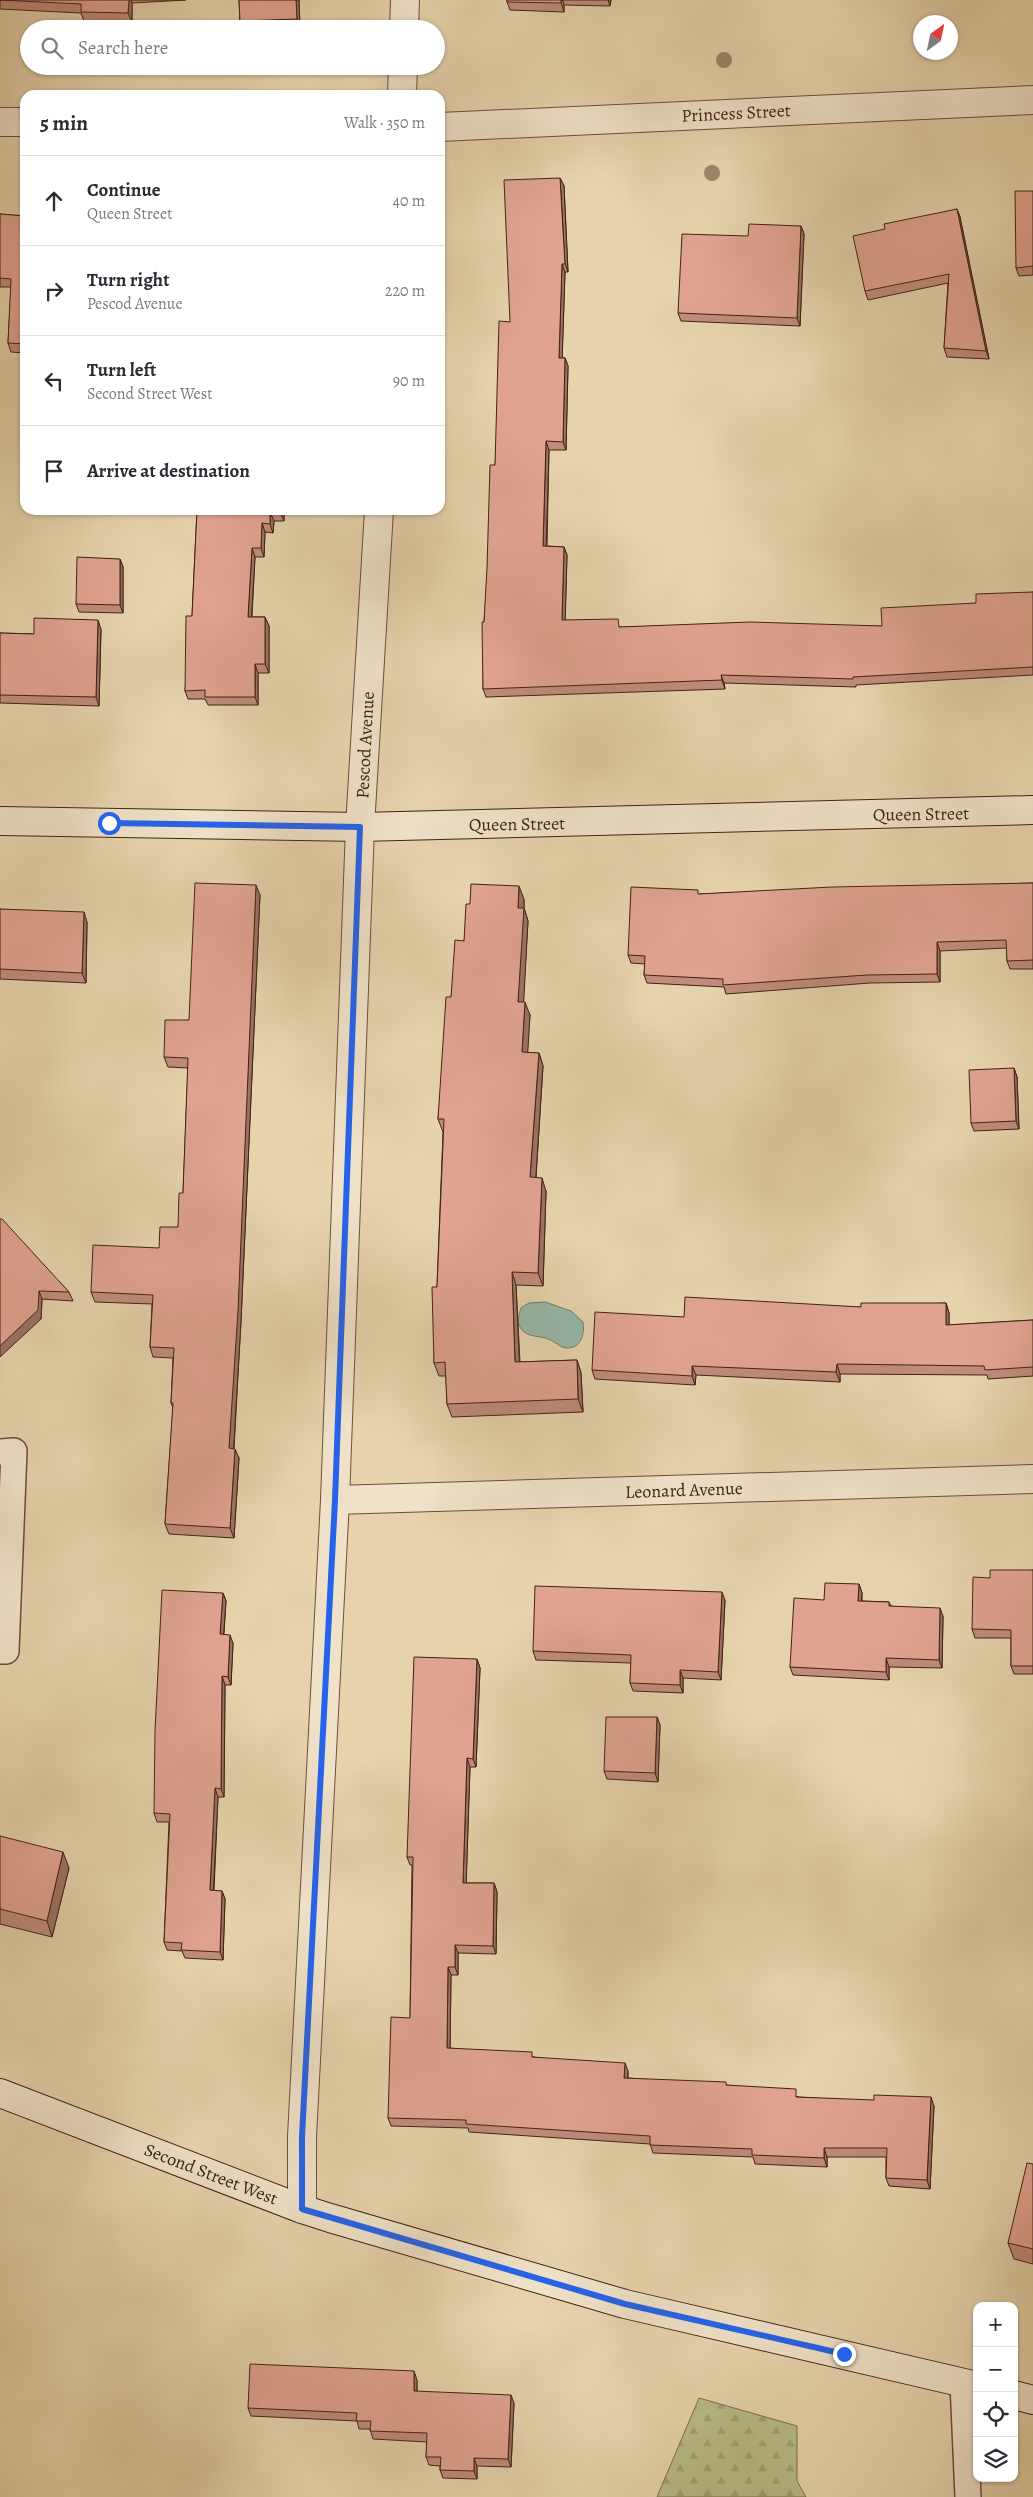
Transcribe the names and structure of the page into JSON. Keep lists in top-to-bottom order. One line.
{"streets":{"street":["Princess Street","Pescod Avenue","Queen Street","Leonard Avenue","Second Street West"]},"crossings":[["Pescod Avenue","Queen Street"],["Pescod Avenue","Leonard Avenue"],["Pescod Avenue","Second Street West"]],"north":"top right","page":{"search":"Search here","heading":["5 min","Walk · 350 m"],"list":[["Continue","Queen Street","40 m"],["Turn right","Pescod Avenue","220 m"],["Turn left","Second Street West","90 m"],"Arrive at destination"],"map_buttons":["+","−"]}}
